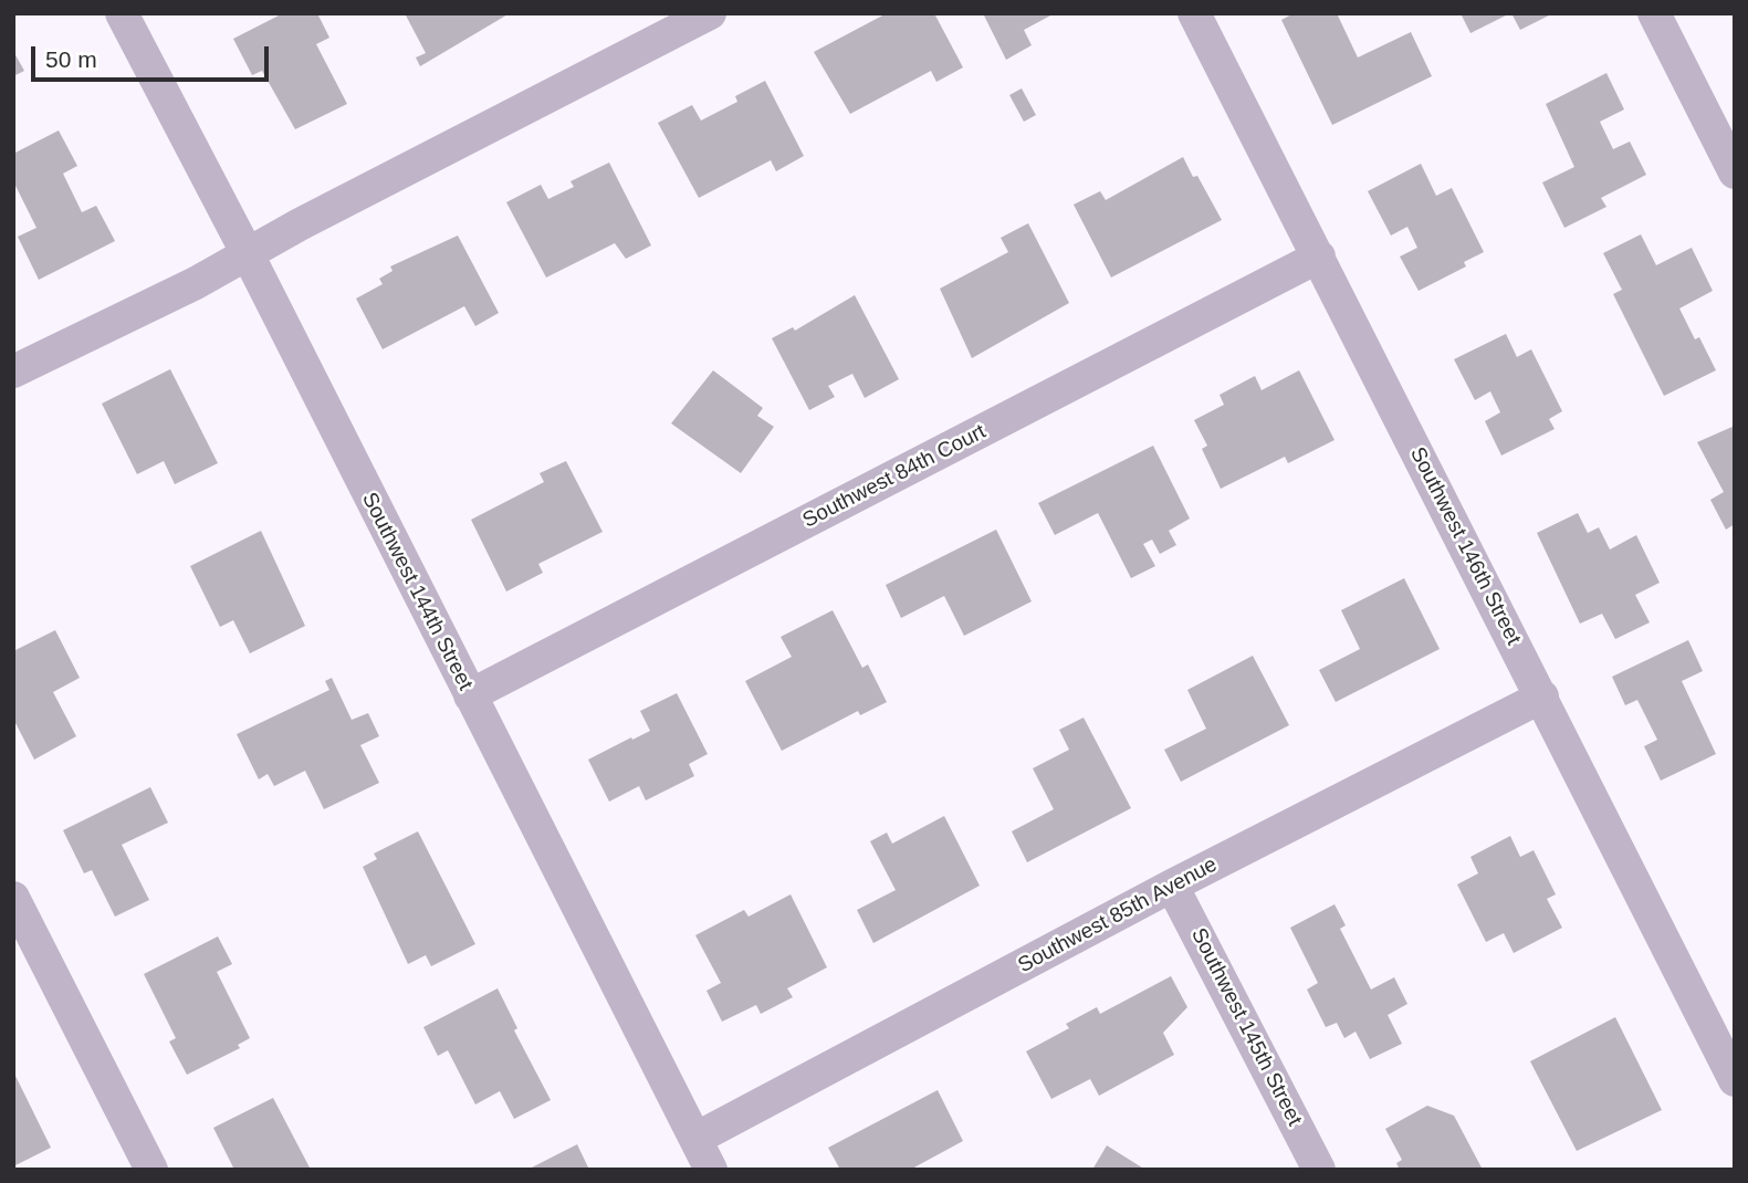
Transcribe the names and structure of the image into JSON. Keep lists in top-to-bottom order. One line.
{"streets":{"street":["Southwest 84th Court","Southwest 146th Street","Southwest 144th Street","Southwest 85th Avenue","Southwest 145th Street"]},"crossings":[["Southwest 84th Court","Southwest 146th Street"],["Southwest 84th Court","Southwest 144th Street"],["Southwest 146th Street","Southwest 85th Avenue"],["Southwest 144th Street","Southwest 85th Avenue"],["Southwest 85th Avenue","Southwest 145th Street"]],"scale_bar":"50 m"}
